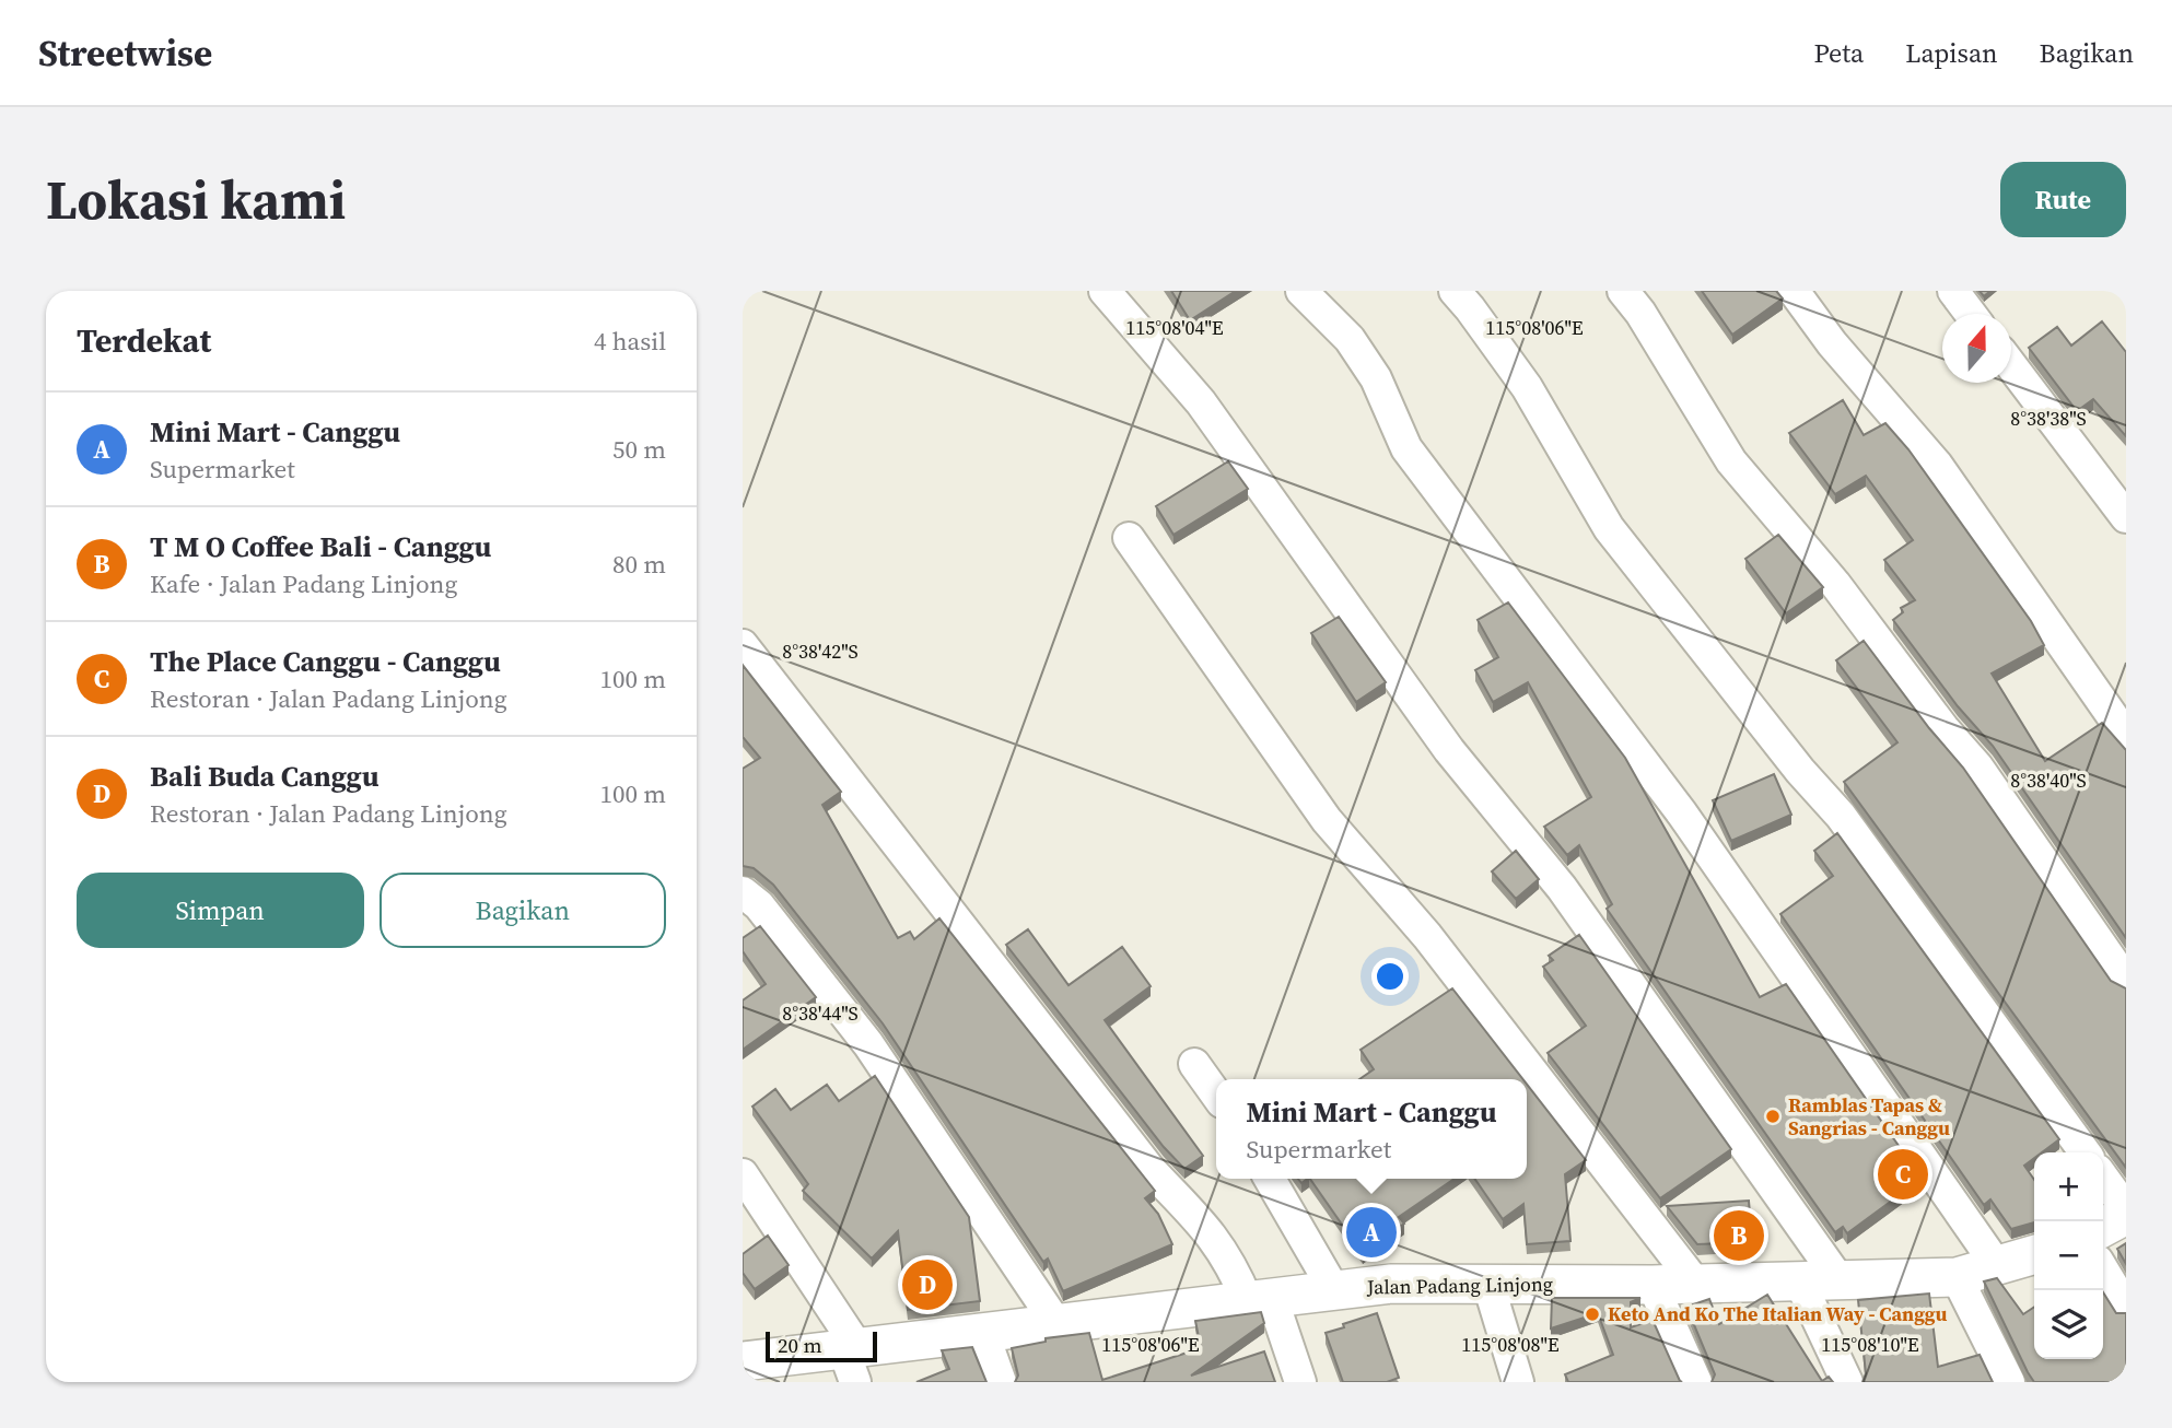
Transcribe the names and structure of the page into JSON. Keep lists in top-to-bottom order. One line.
{"streets":{"street":["Jalan Padang Linjong"]},"places":["Ramblas Tapas & Sangrias - Canggu","Keto And Ko The Italian Way - Canggu"],"scale_bar":"20 m","north":"top","page":{"header":"Streetwise","nav":["Peta","Lapisan","Bagikan"],"buttons":["Rute",["Simpan","Bagikan"]],"title":"Lokasi kami","heading":["Terdekat","4 hasil"],"list":[{"mark":"A","name":"Mini Mart - Canggu","note":"Supermarket","value":"50 m"},{"mark":"B","name":"T M O Coffee Bali - Canggu","note":"Kafe · Jalan Padang Linjong","value":"80 m"},{"mark":"C","name":"The Place Canggu - Canggu","note":"Restoran · Jalan Padang Linjong","value":"100 m"},{"mark":"D","name":"Bali Buda Canggu","note":"Restoran · Jalan Padang Linjong","value":"100 m"}],"popup":["Mini Mart - Canggu","Supermarket"],"pins":["C","A","B","D"],"map_buttons":["+","−"],"scale":"20 m"},"coordinates":["115°08'04\"E","115°08'06\"E","8°38'38\"S","8°38'42\"S","8°38'40\"S","8°38'44\"S","115°08'08\"E","115°08'10\"E"]}
